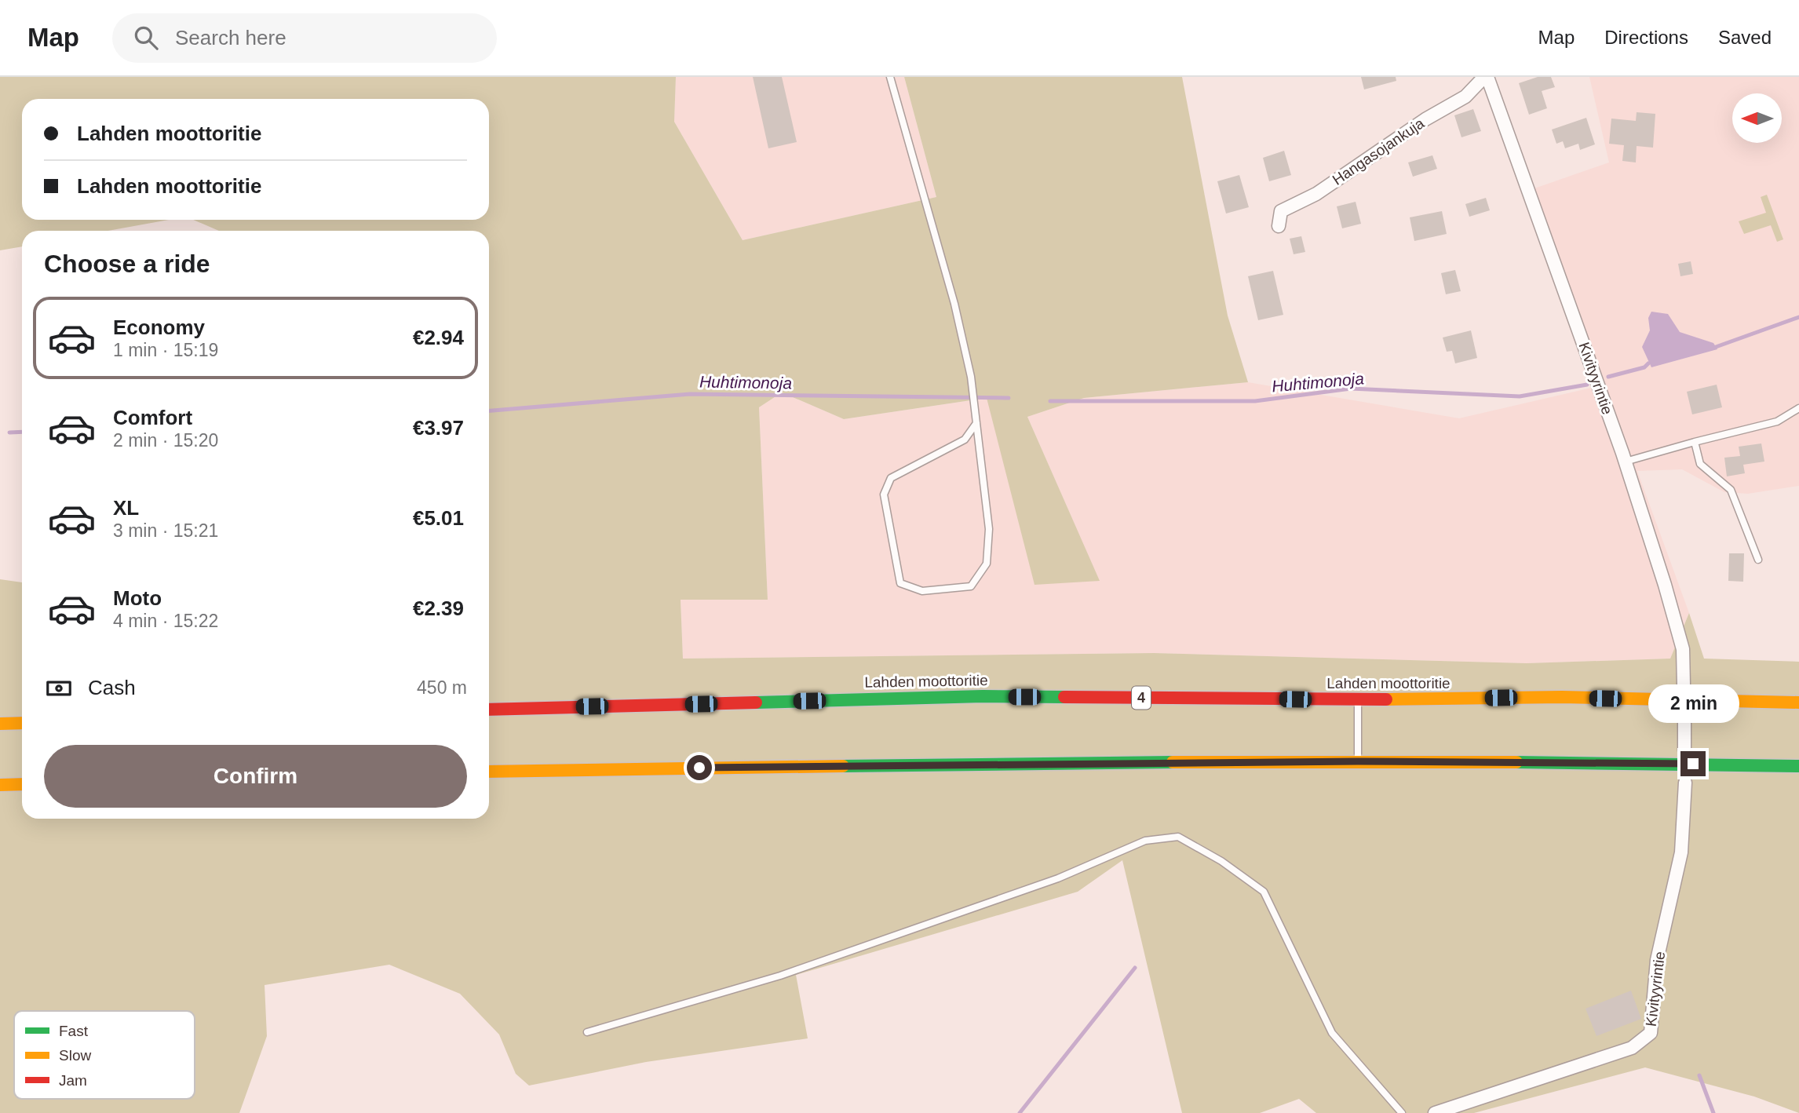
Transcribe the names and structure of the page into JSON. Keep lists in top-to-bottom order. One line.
{"streets":{"highway":["Lahden moottoritie","4"],"street":["Hangasojankuja","Kivityyrintie"]},"crossings":[["Hangasojankuja","Kivityyrintie"]],"water":["Huhtimonoja"],"legend":["Fast","Slow","Jam"],"north":"left","page":{"header":"Map","search":"Search here","nav":["Map","Directions","Saved"],"banner":["Lahden moottoritie","Lahden moottoritie"],"heading":"Choose a ride","list":[{"name":"Economy","note":"1 min · 15:19","value":"€2.94"},{"name":"Comfort","note":"2 min · 15:20","value":"€3.97"},{"name":"XL","note":"3 min · 15:21","value":"€5.01"},{"name":"Moto","note":"4 min · 15:22","value":"€2.39"}],"pay":["Cash","450 m"],"bubble":"2 min","buttons":"Confirm"}}
